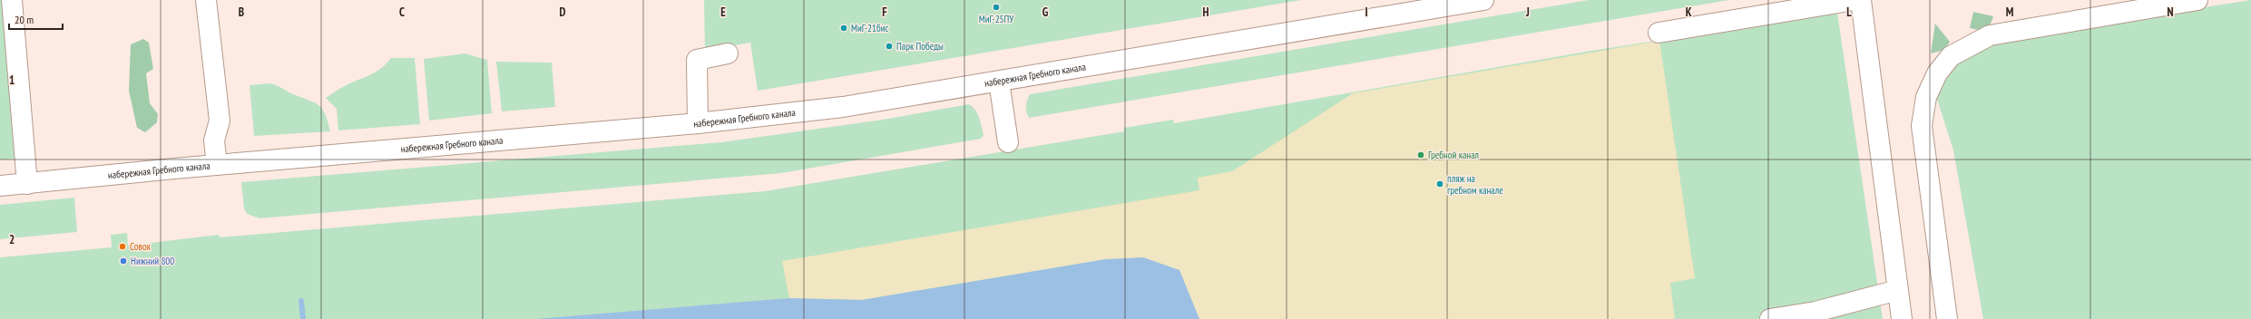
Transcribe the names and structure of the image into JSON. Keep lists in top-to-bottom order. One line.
{"streets":{"street":["набережная Гребного канала"]},"places":["МиГ-25ПУ","МиГ-21бис","Парк Победы","Гребной канал","пляж на гребном канале","Совок","Нижний 800"],"scale_bar":"20 m","grid":{"columns":["B","C","D","E","F","G","H","I","J","K","L","M","N"],"rows":["1","2"]}}
